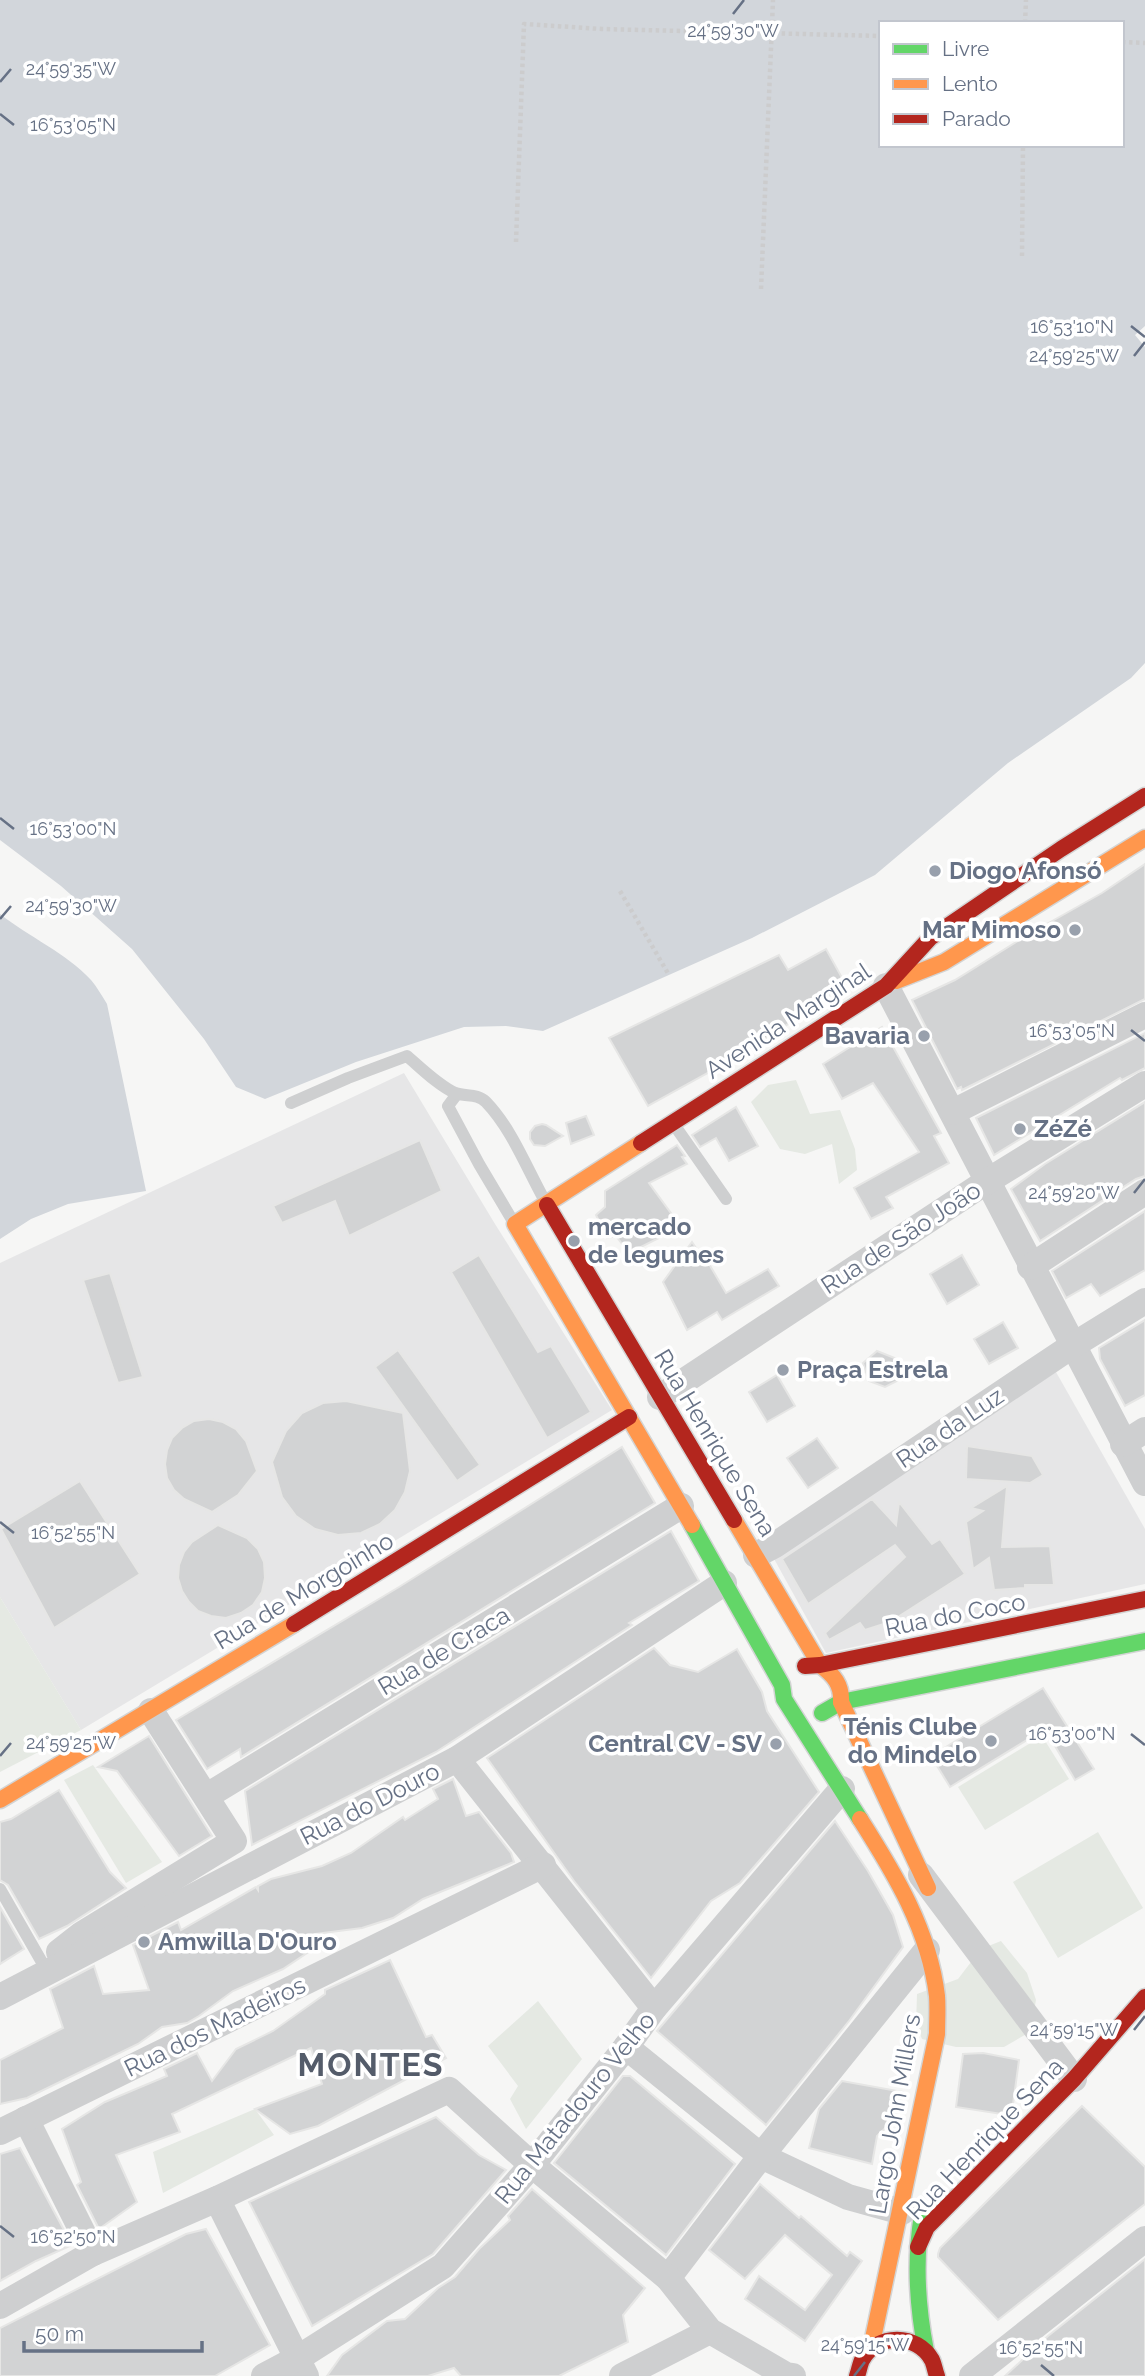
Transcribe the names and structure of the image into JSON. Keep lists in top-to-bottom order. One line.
{"streets":{"main road":["Avenida Marginal","Rua Henrique Sena","Rua de Morgoinho","Rua do Coco","Largo John Millers"],"street":["Rua de São João","Rua da Luz","Rua de Craca","Rua do Douro","Rua dos Madeiros","Rua Matadouro Velho"]},"crossings":[["Avenida Marginal","Rua Henrique Sena"],["Rua de São João","Rua Henrique Sena"],["Rua da Luz","Rua Henrique Sena"],["Rua Henrique Sena","Rua do Coco"],["Rua Henrique Sena","Largo John Millers"],["Rua do Coco","Largo John Millers"],["Rua Matadouro Velho","Largo John Millers"]],"districts":["MONTES"],"places":["Diogo Afonsó","Mar Mimoso","Bavaria","ZéZé","mercado de legumes","Praça Estrela","Ténis Clube do Mindelo","Central CV - SV","Amwilla D'Ouro"],"legend":["Livre","Lento","Parado"],"scale_bar":"50 m","coordinates":["24°59'30\"W","24°59'35\"W","16°53'05\"N","16°53'10\"N","24°59'25\"W","16°53'00\"N","24°59'20\"W","16°52'55\"N","24°59'15\"W","16°52'50\"N"]}
